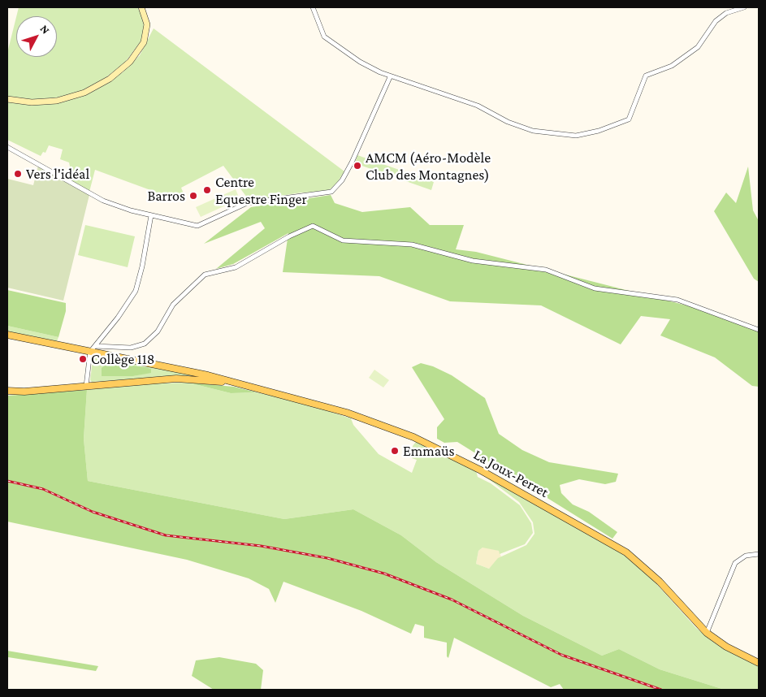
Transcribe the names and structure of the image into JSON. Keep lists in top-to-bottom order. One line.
{"streets":{"main road":["La Joux-Perret"]},"places":["AMCM (Aéro-Modèle Club des Montagnes)","Vers l'idéal","Centre Equestre Finger","Barros","Collège 118","Emmaüs"],"north":"top right"}
